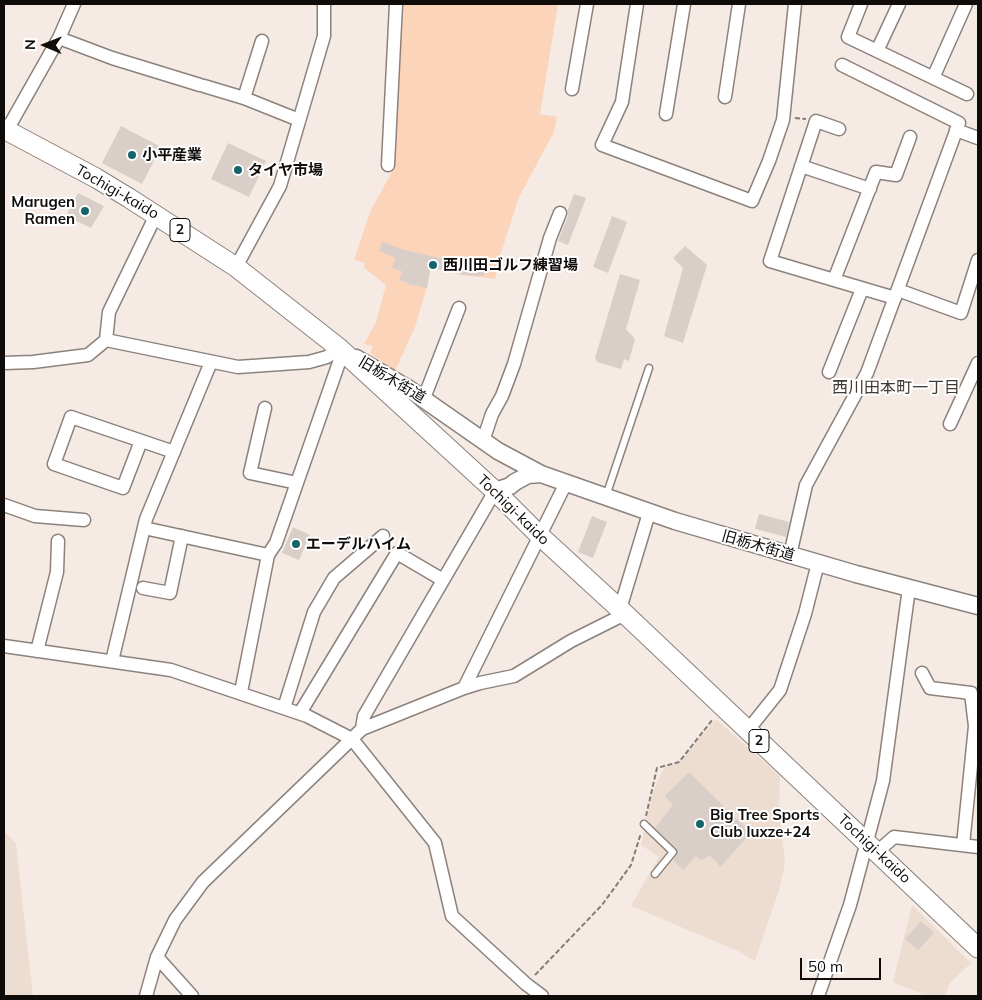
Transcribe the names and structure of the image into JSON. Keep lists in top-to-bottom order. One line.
{"streets":{"main road":["Tochigi-kaido","2","旧栃木街道"]},"crossings":[["Tochigi-kaido","旧栃木街道"]],"districts":["西川田本町一丁目"],"places":["小平産業","タイヤ市場","Marugen Ramen","西川田ゴルフ練習場","エーデルハイム","Big Tree Sports Club luxze+24"],"scale_bar":"50 m","north":"left"}
